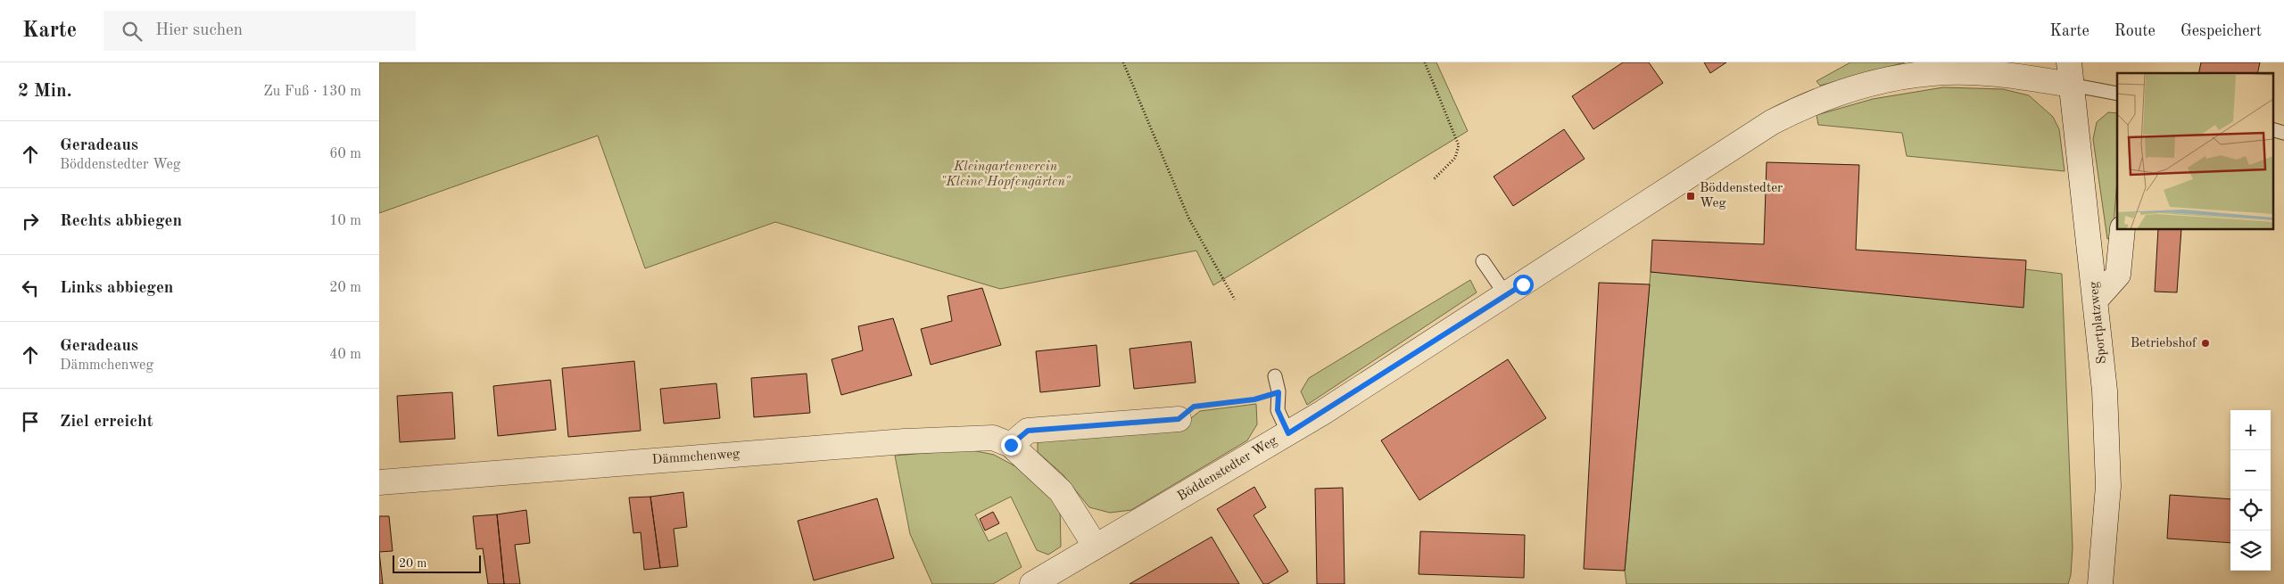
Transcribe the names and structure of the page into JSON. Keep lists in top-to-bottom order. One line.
{"streets":{"street":["Sportplatzweg","Dämmchenweg","Böddenstedter Weg"]},"crossings":[["Sportplatzweg","Böddenstedter Weg"],["Dämmchenweg","Böddenstedter Weg"]],"parks":["Kleingartenverein \"Kleine Hopfengärten\""],"places":{"transit":["Böddenstedter Weg"],"other":["Betriebshof"]},"scale_bar":"20 m","page":{"header":"Karte","search":"Hier suchen","nav":["Karte","Route","Gespeichert"],"heading":["2 Min.","Zu Fuß · 130 m"],"list":[["Geradeaus","Böddenstedter Weg","60 m"],["Rechts abbiegen","10 m"],["Links abbiegen","20 m"],["Geradeaus","Dämmchenweg","40 m"],"Ziel erreicht"],"map_buttons":["+","−"],"scale":"20 m"}}
